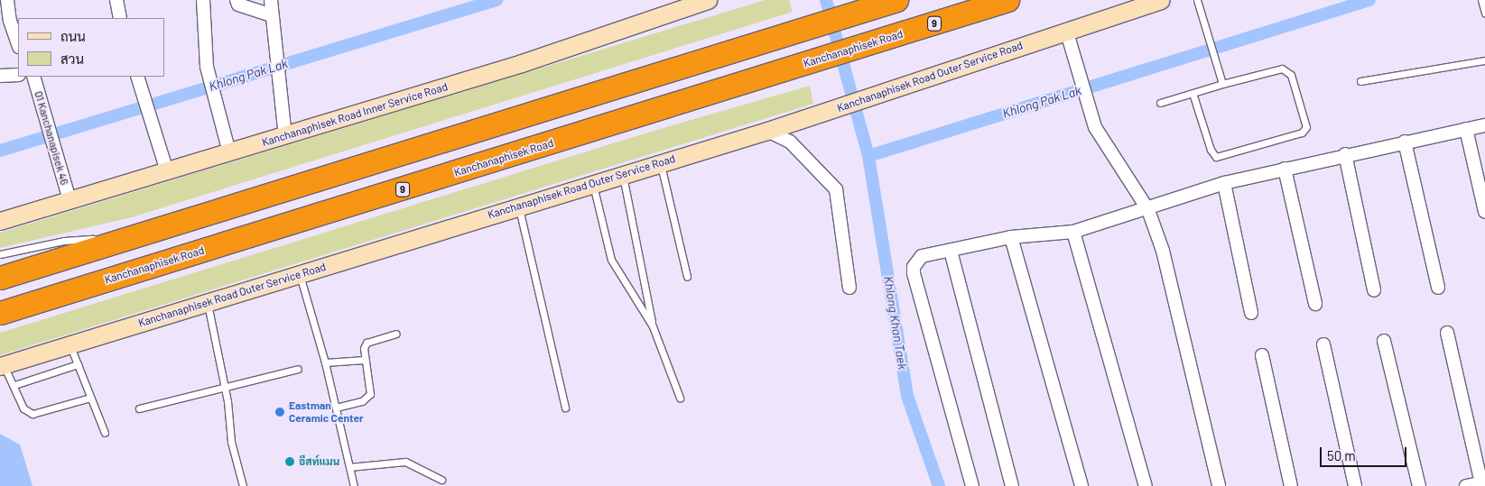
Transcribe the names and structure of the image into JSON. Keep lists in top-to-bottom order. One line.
{"streets":{"highway":["9","Kanchanaphisek Road"],"main road":["Kanchanaphisek Road Outer Service Road","Kanchanaphisek Road Inner Service Road"],"street":["01 Kanchanapisek 46"]},"crossings":[["Kanchanaphisek Road Inner Service Road","01 Kanchanapisek 46"]],"water":["Khlong Pak Lak","Khlong Khan Taek"],"places":["Eastman Ceramic Center","อีสท์แมน"],"legend":["ถนน","สวน"],"scale_bar":"50 m"}
